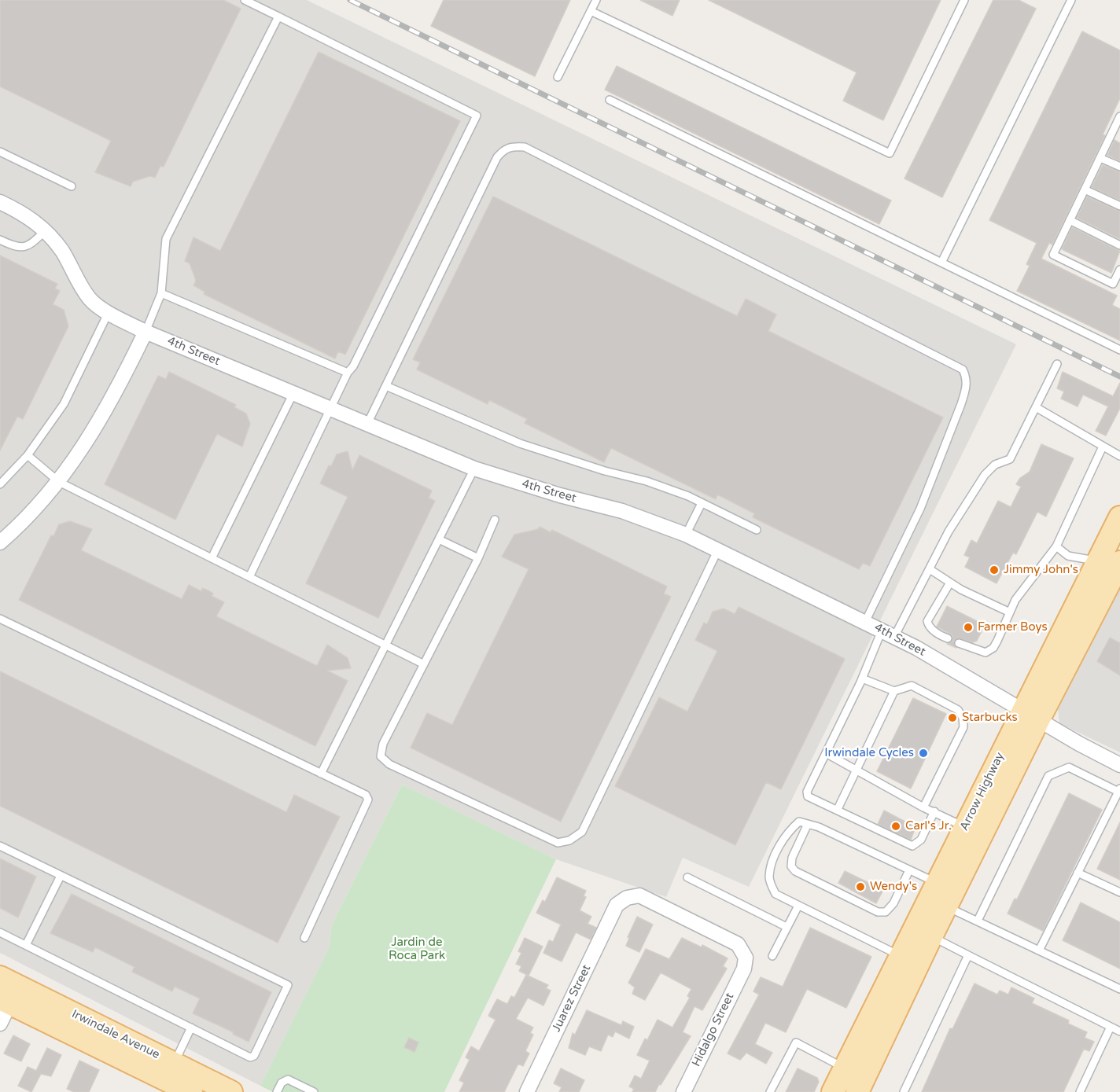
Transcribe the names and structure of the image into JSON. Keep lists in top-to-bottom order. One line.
{"streets":{"main road":["Arrow Highway","Irwindale Avenue"],"street":["4th Street","Juarez Street","Hidalgo Street"]},"crossings":[["4th Street","Arrow Highway"],["Juarez Street","Hidalgo Street"]],"parks":["Jardin de Roca Park"],"places":["Jimmy John's","Farmer Boys","Starbucks","Irwindale Cycles","Carl's Jr.","Wendy's"]}
